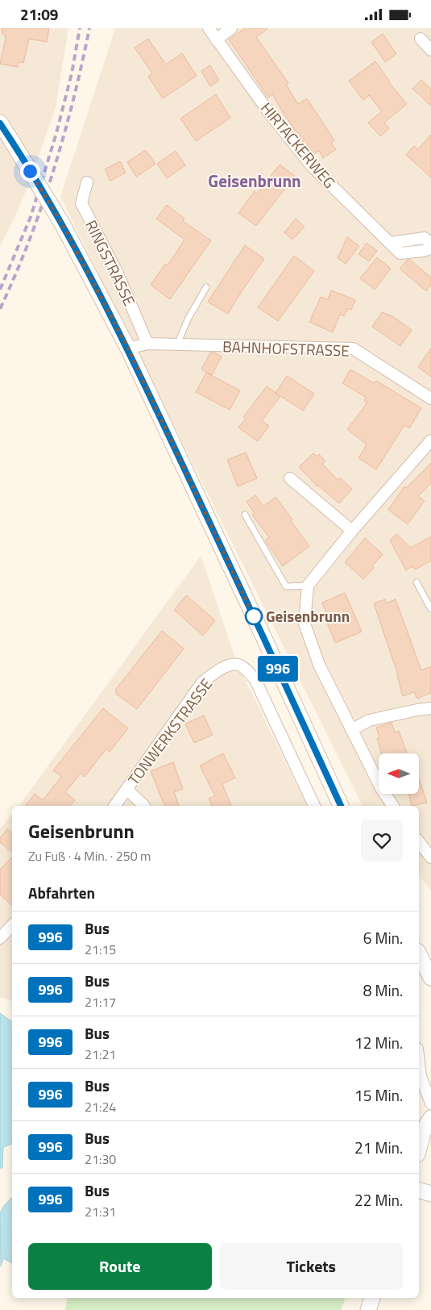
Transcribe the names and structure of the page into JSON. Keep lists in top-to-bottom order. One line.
{"streets":{"street":["HIRTACKERWEG","RINGSTRASSE","BAHNHOFSTRASSE","TONWERKSTRASSE"]},"crossings":[["RINGSTRASSE","BAHNHOFSTRASSE"]],"districts":["Geisenbrunn"],"places":["Geisenbrunn"],"lines":["bus line 996"],"north":"left","page":{"status":"21:09","on_map":"996","heading":[["Geisenbrunn","Zu Fuß · 4 Min. · 250 m"],"Abfahrten"],"list":[{"mark":"996","name":"Bus","note":"21:15","value":"6 Min."},{"mark":"996","name":"Bus","note":"21:17","value":"8 Min."},{"mark":"996","name":"Bus","note":"21:21","value":"12 Min."},{"mark":"996","name":"Bus","note":"21:24","value":"15 Min."},{"mark":"996","name":"Bus","note":"21:30","value":"21 Min."},{"mark":"996","name":"Bus","note":"21:31","value":"22 Min."}],"buttons":["Route","Tickets"]}}
